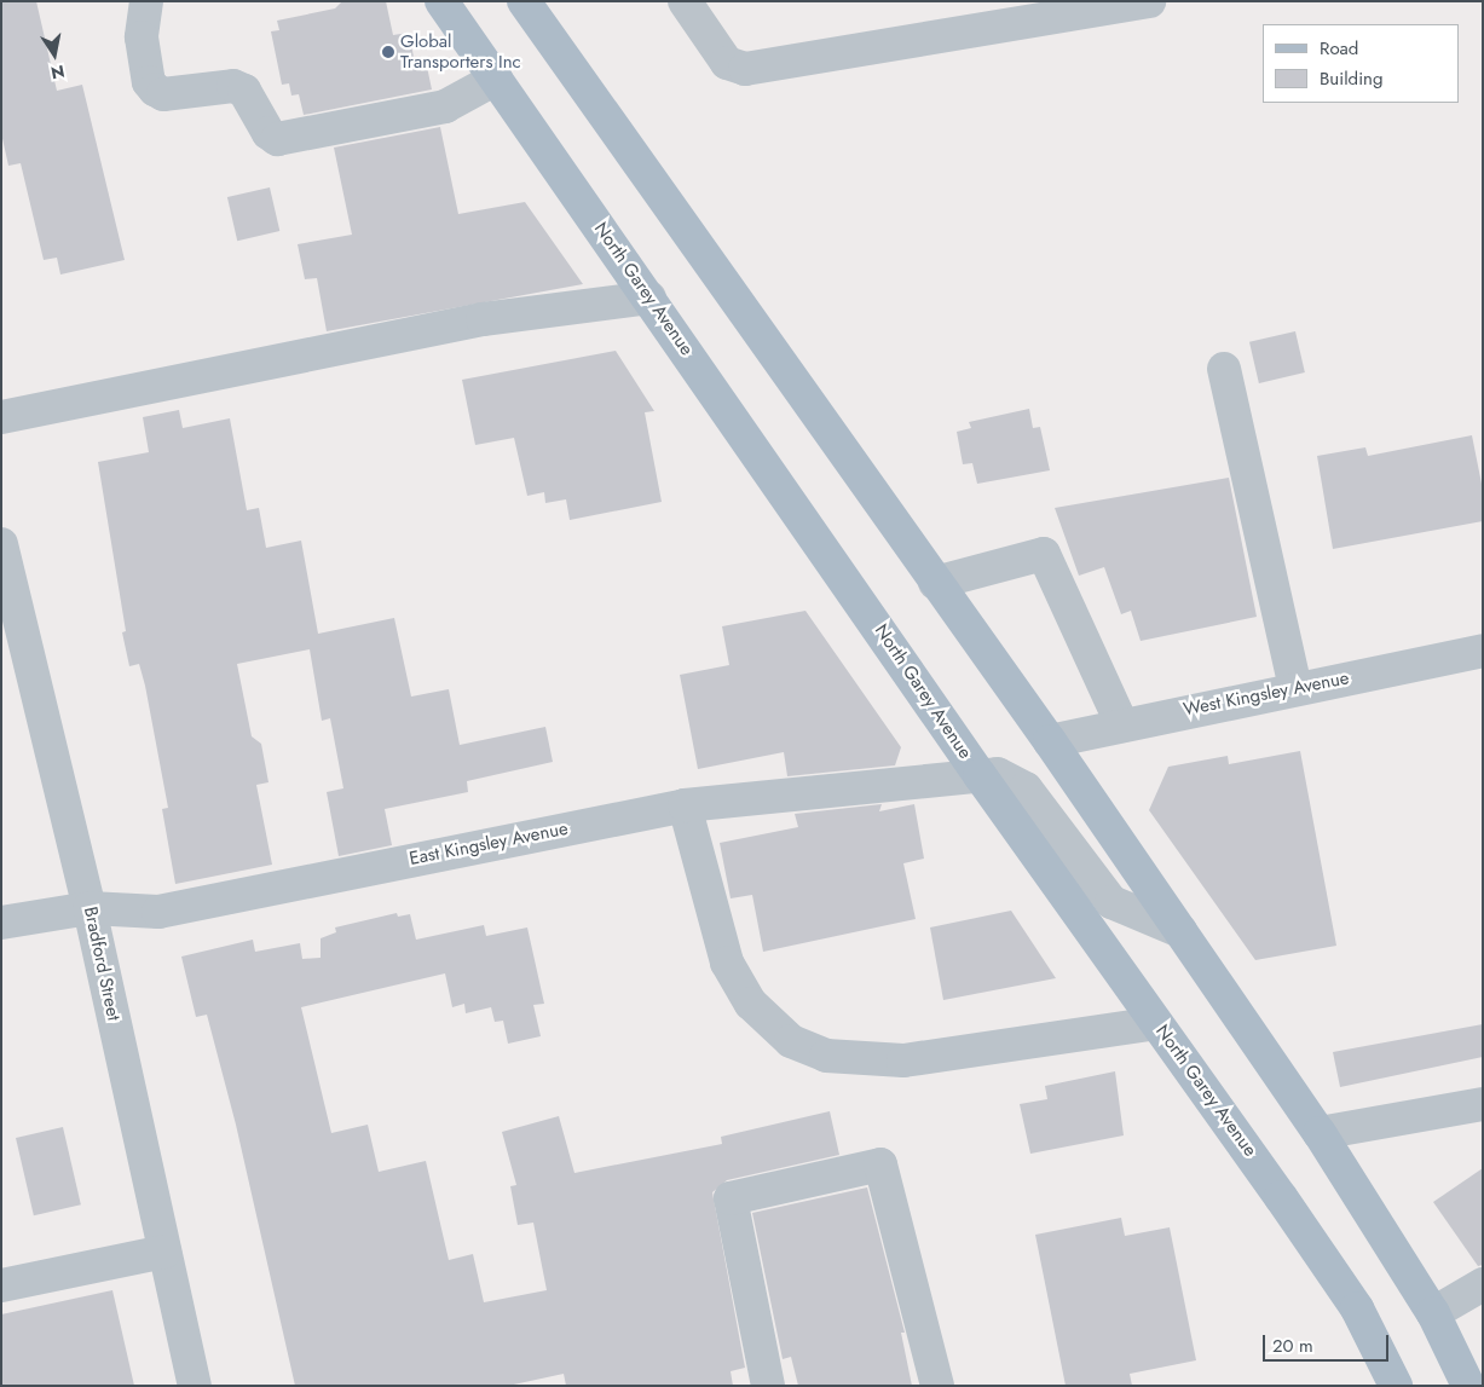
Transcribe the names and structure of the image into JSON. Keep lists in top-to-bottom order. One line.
{"streets":{"main road":["North Garey Avenue"],"street":["West Kingsley Avenue","East Kingsley Avenue","Bradford Street"]},"crossings":[["North Garey Avenue","East Kingsley Avenue"],["East Kingsley Avenue","Bradford Street"]],"places":["Global Transporters Inc"],"legend":["Road","Building"],"scale_bar":"20 m","north":"bottom"}
